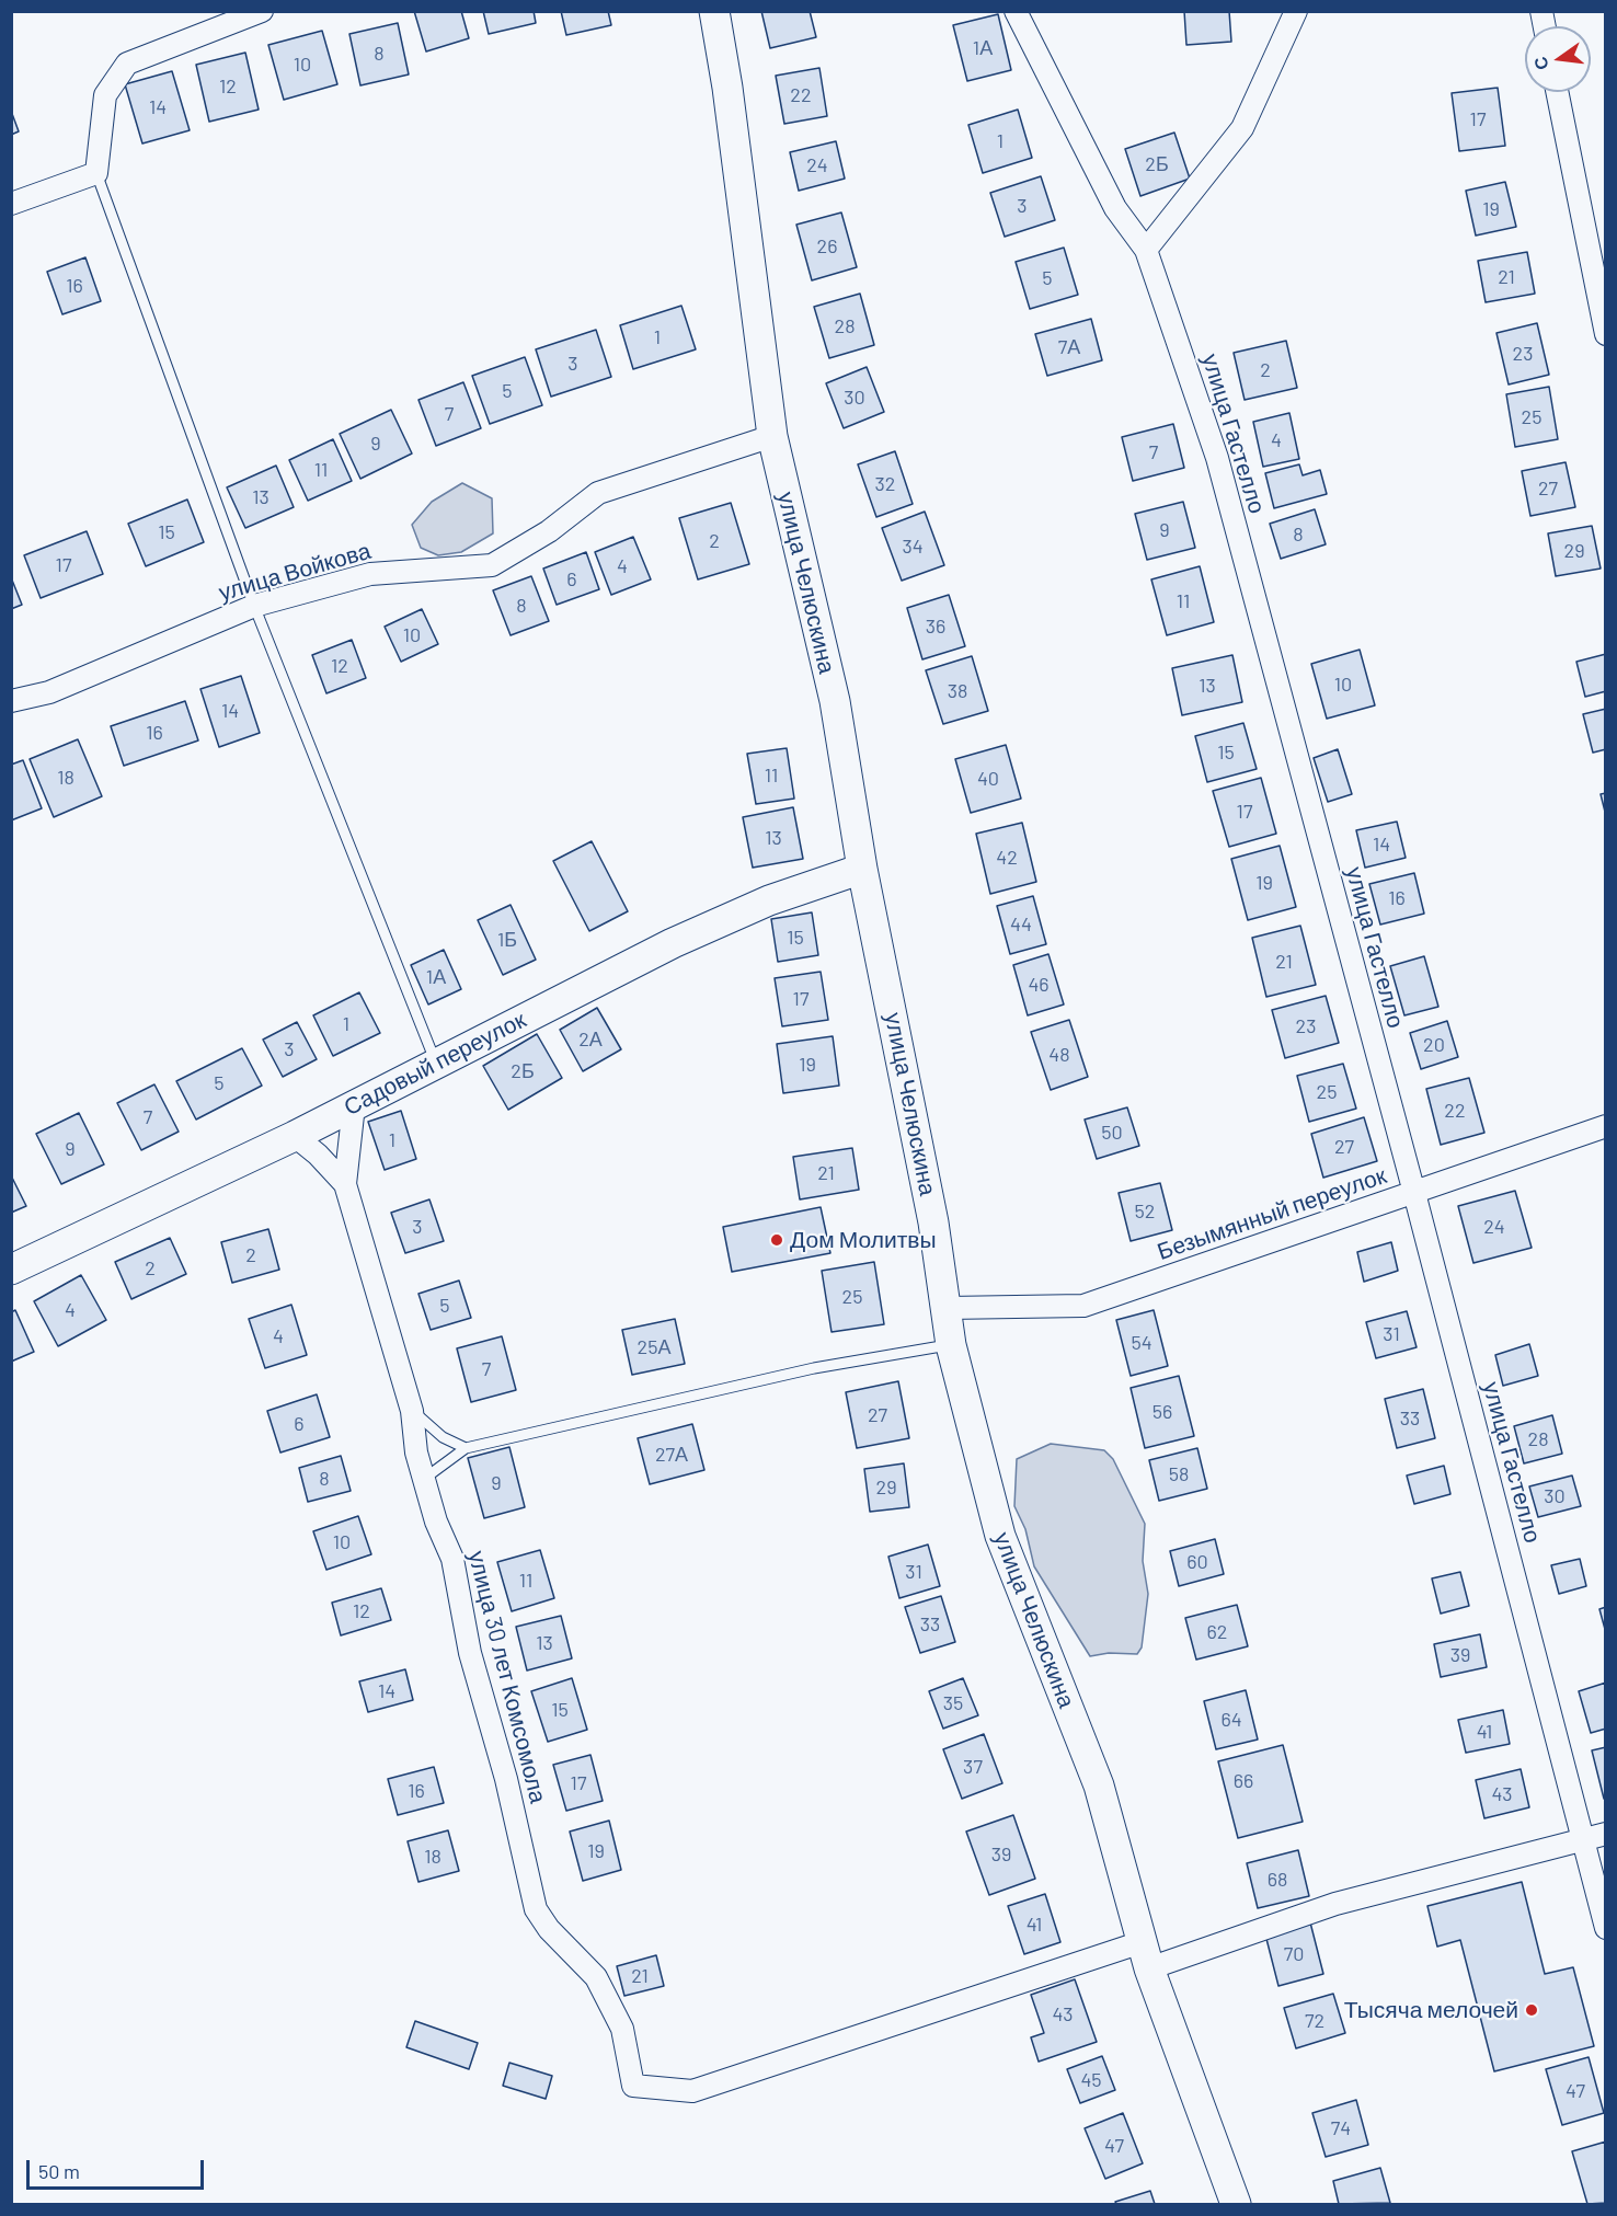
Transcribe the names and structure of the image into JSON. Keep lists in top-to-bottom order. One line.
{"streets":{"street":["улица Гастелло","улица Войкова","улица Челюскина","Садовый переулок","Безымянный переулок","улица 30 лет Комсомола"]},"crossings":[["улица Гастелло","Безымянный переулок"],["улица Войкова","улица Челюскина"],["улица Челюскина","Садовый переулок"],["улица Челюскина","Безымянный переулок"],["улица Челюскина","улица 30 лет Комсомола"],["Садовый переулок","улица 30 лет Комсомола"]],"places":["Дом Молитвы","Тысяча мелочей"],"house_numbers":["1А","8","10","12","22","14","17","1","2Б","24","3","19","26","21","5","16","28","1","7А","23","3","2","5","30","7","25","4","9","7","11","32","27","13","9","15","8","2","34","29","17","4","6","11","8","36","10","12","10","13","38","14","16","15","11","18","40","17","13","14","42","19","16","44","15","1Б","21","1А","46","17","1","23","2А","20","3","48","19","2Б","5","25","22","7","50","1","27","9","21","52","3","24","2","2","25","5","4","31","4","54","25А","7","56","27","33","6","28","27А","58","8","9","29","30","10","60","31","11","12","33","62","13","39","14","35","15","64","41","37","66","17","16","43","19","39","18","68","41","70","21","43","72","45","47","74","47"],"scale_bar":"50 m","north":"left"}
